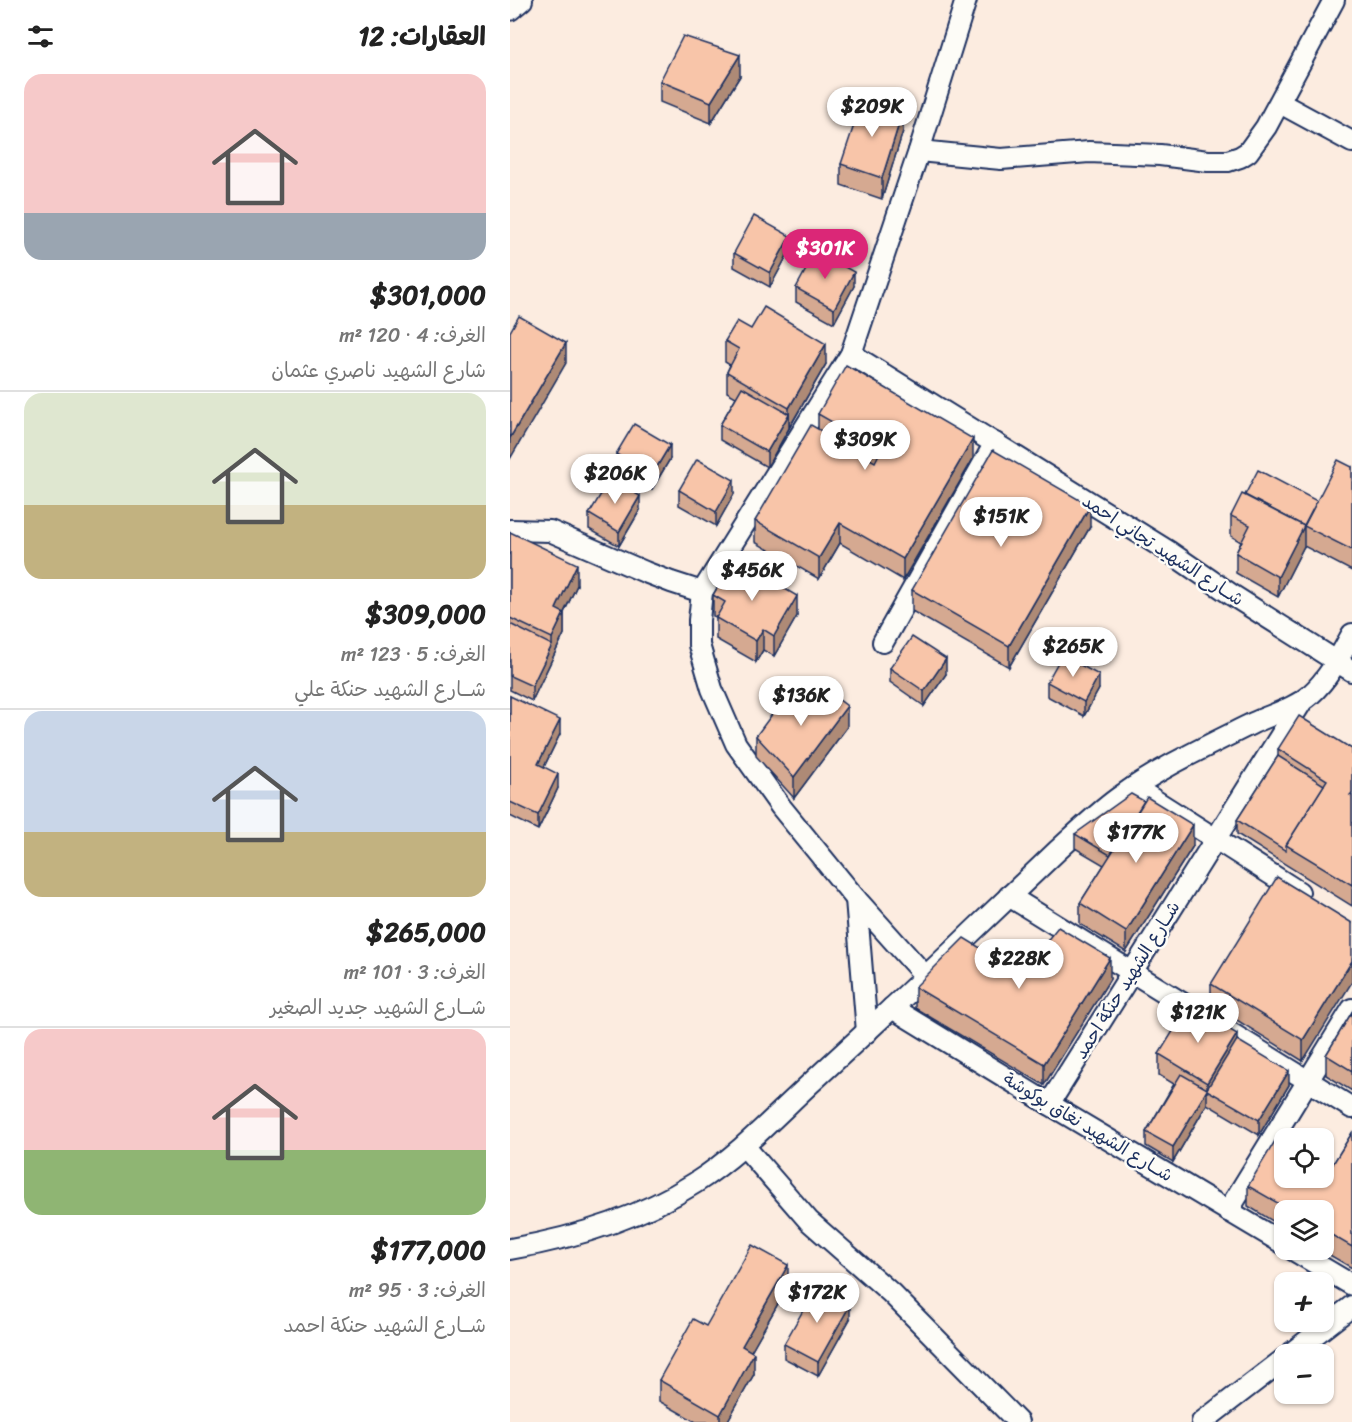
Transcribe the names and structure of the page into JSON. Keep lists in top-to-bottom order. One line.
{"streets":{"street":["شــارع الشهيد تجاني احمد","شــارع الشهيد حنكة احمد","شــارع الشهيد نغاق بوكوشة"]},"crossings":[["شــارع الشهيد حنكة احمد","شــارع الشهيد نغاق بوكوشة"]],"page":{"heading":"العقارات: 12","list":[{"name":"$301,000","note":"الغرف: 4 · 120 m² · شارع الشهيد ناصري عثمان"},{"name":"$309,000","note":"الغرف: 5 · 123 m² · شــارع الشهيد حنكة علي"},{"name":"$265,000","note":"الغرف: 3 · 101 m² · شــارع الشهيد جديد الصغير"},{"name":"$177,000","note":"الغرف: 3 · 95 m² · شــارع الشهيد حنكة احمد"}],"price":["$209K","$301K","$309K","$206K","$151K","$456K","$265K","$136K","$177K","$228K","$121K","$172K"],"map_buttons":["+","−"]}}
